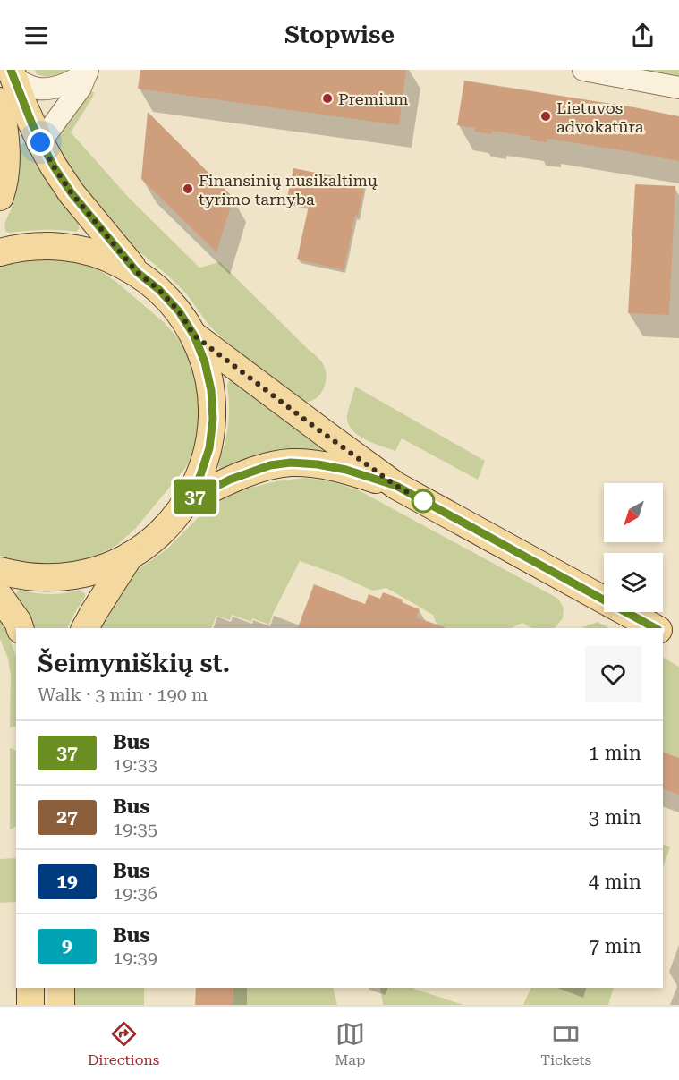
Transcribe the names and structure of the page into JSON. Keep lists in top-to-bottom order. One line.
{"places":["Premium","Lietuvos advokatūra","Finansinių nusikaltimų tyrimo tarnyba"],"lines":["bus line 37"],"north":"bottom left","page":{"header":"Stopwise","on_map":"37","heading":["Šeimyniškių st.","Walk · 3 min · 190 m"],"list":[{"mark":"37","name":"Bus","note":"19:33","value":"1 min"},{"mark":"27","name":"Bus","note":"19:35","value":"3 min"},{"mark":"19","name":"Bus","note":"19:36","value":"4 min"},{"mark":"9","name":"Bus","note":"19:39","value":"7 min"}],"tabs":["Directions","Map","Tickets"]}}
